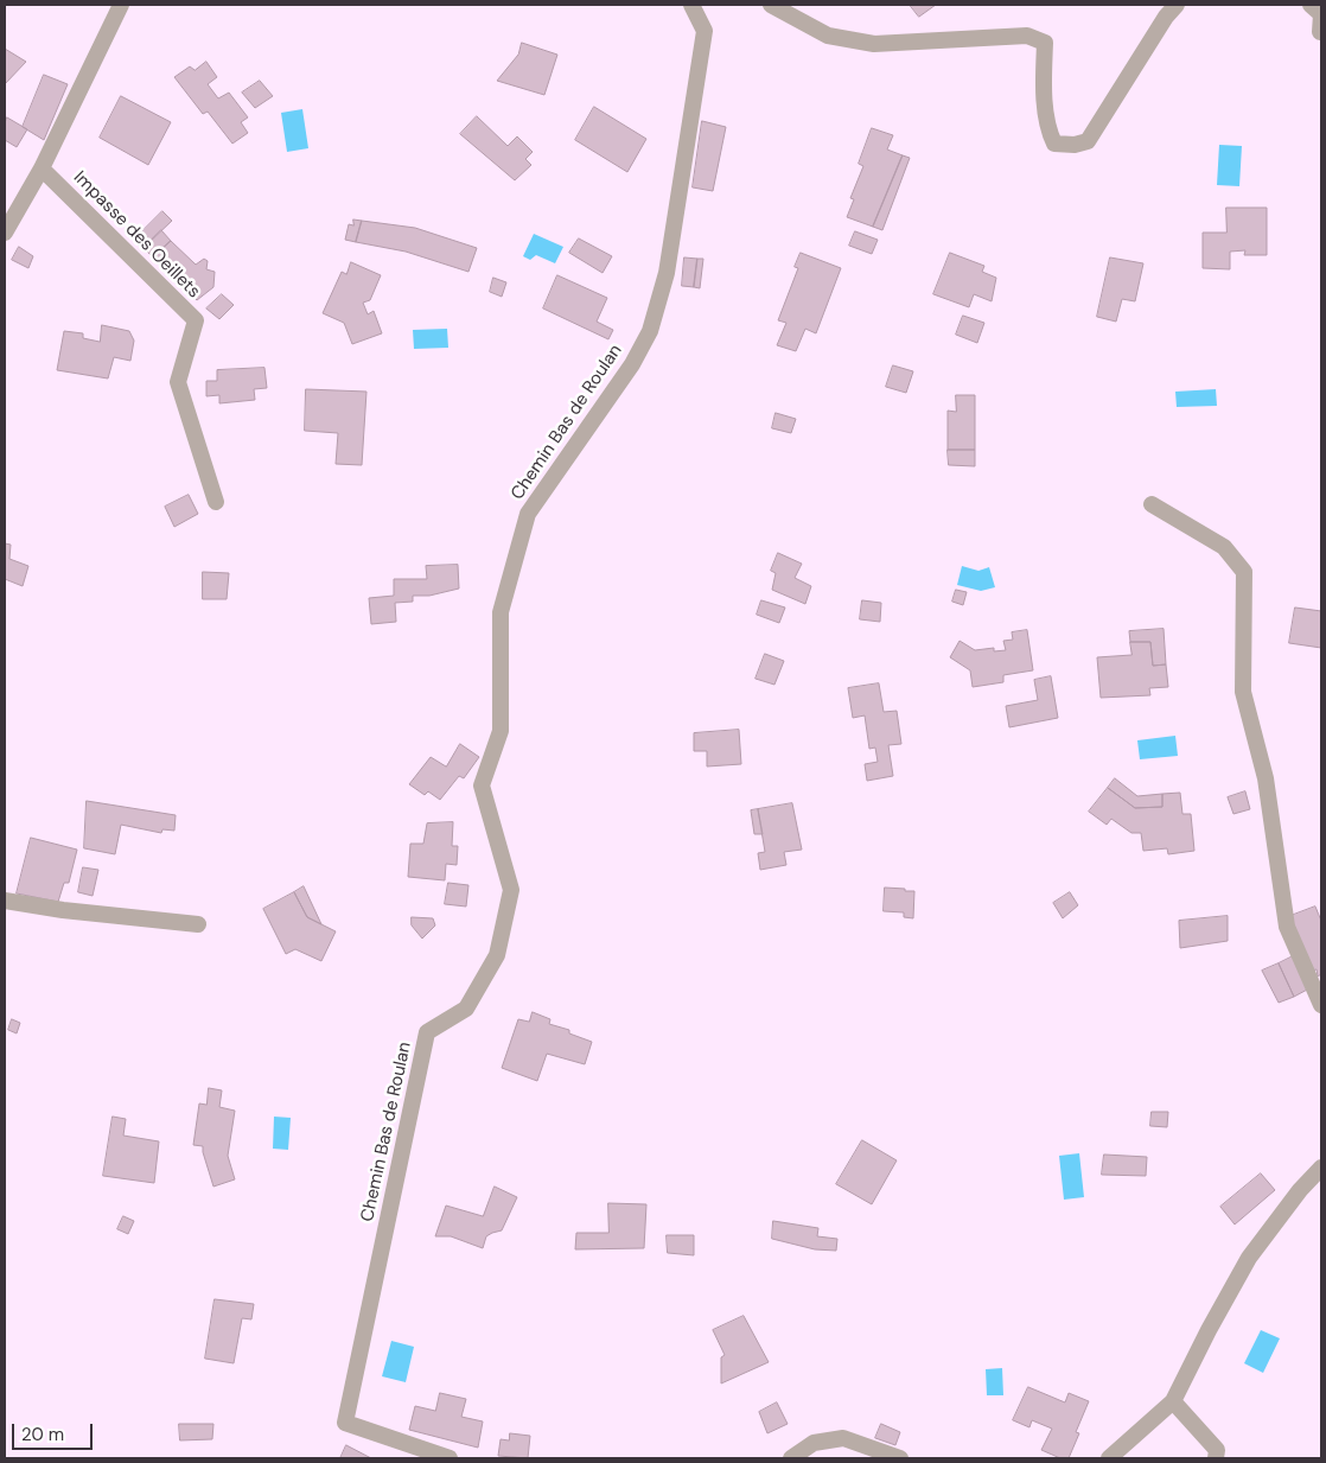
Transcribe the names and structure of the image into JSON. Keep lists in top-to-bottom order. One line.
{"streets":{"street":["Impasse des Oeillets","Chemin Bas de Roulan"]},"scale_bar":"20 m"}
